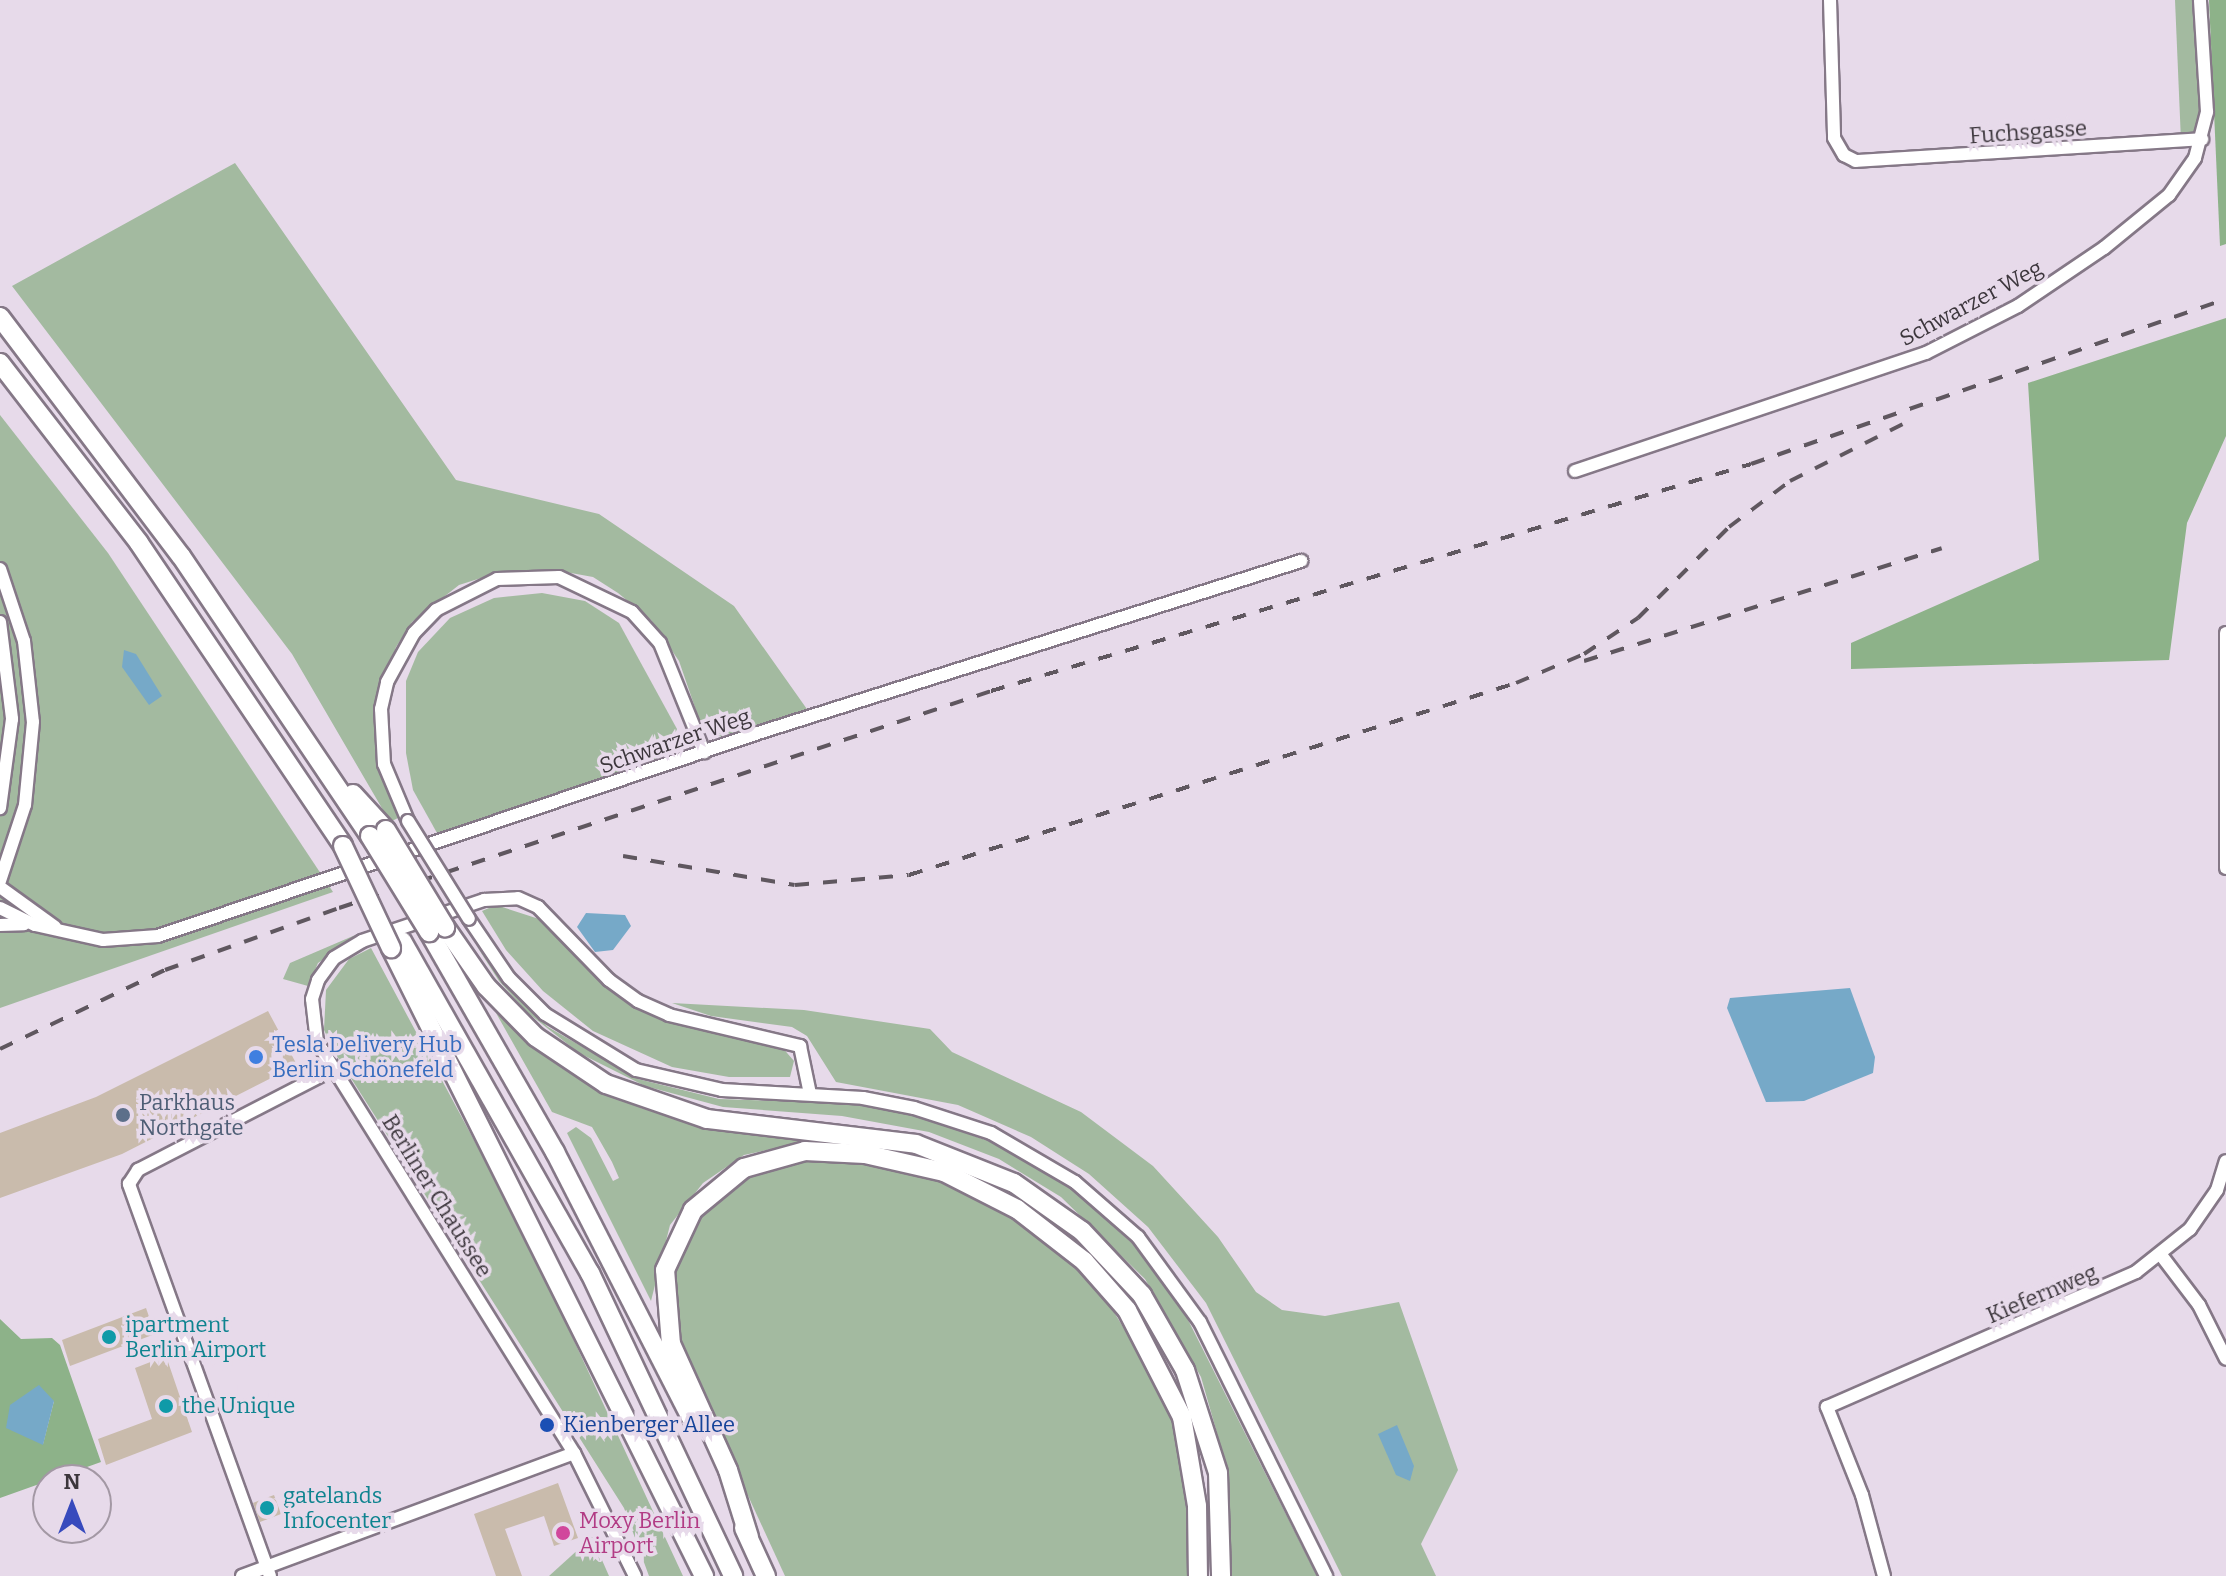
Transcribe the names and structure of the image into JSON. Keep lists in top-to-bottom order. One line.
{"streets":{"street":["Fuchsgasse","Schwarzer Weg","Berliner Chaussee","Kiefernweg"]},"crossings":[["Fuchsgasse","Schwarzer Weg"]],"places":["Tesla Delivery Hub Berlin Schönefeld","Parkhaus Northgate","ipartment Berlin Airport","the Unique","Kienberger Allee","gatelands Infocenter","Moxy Berlin Airport"],"north":"top"}
